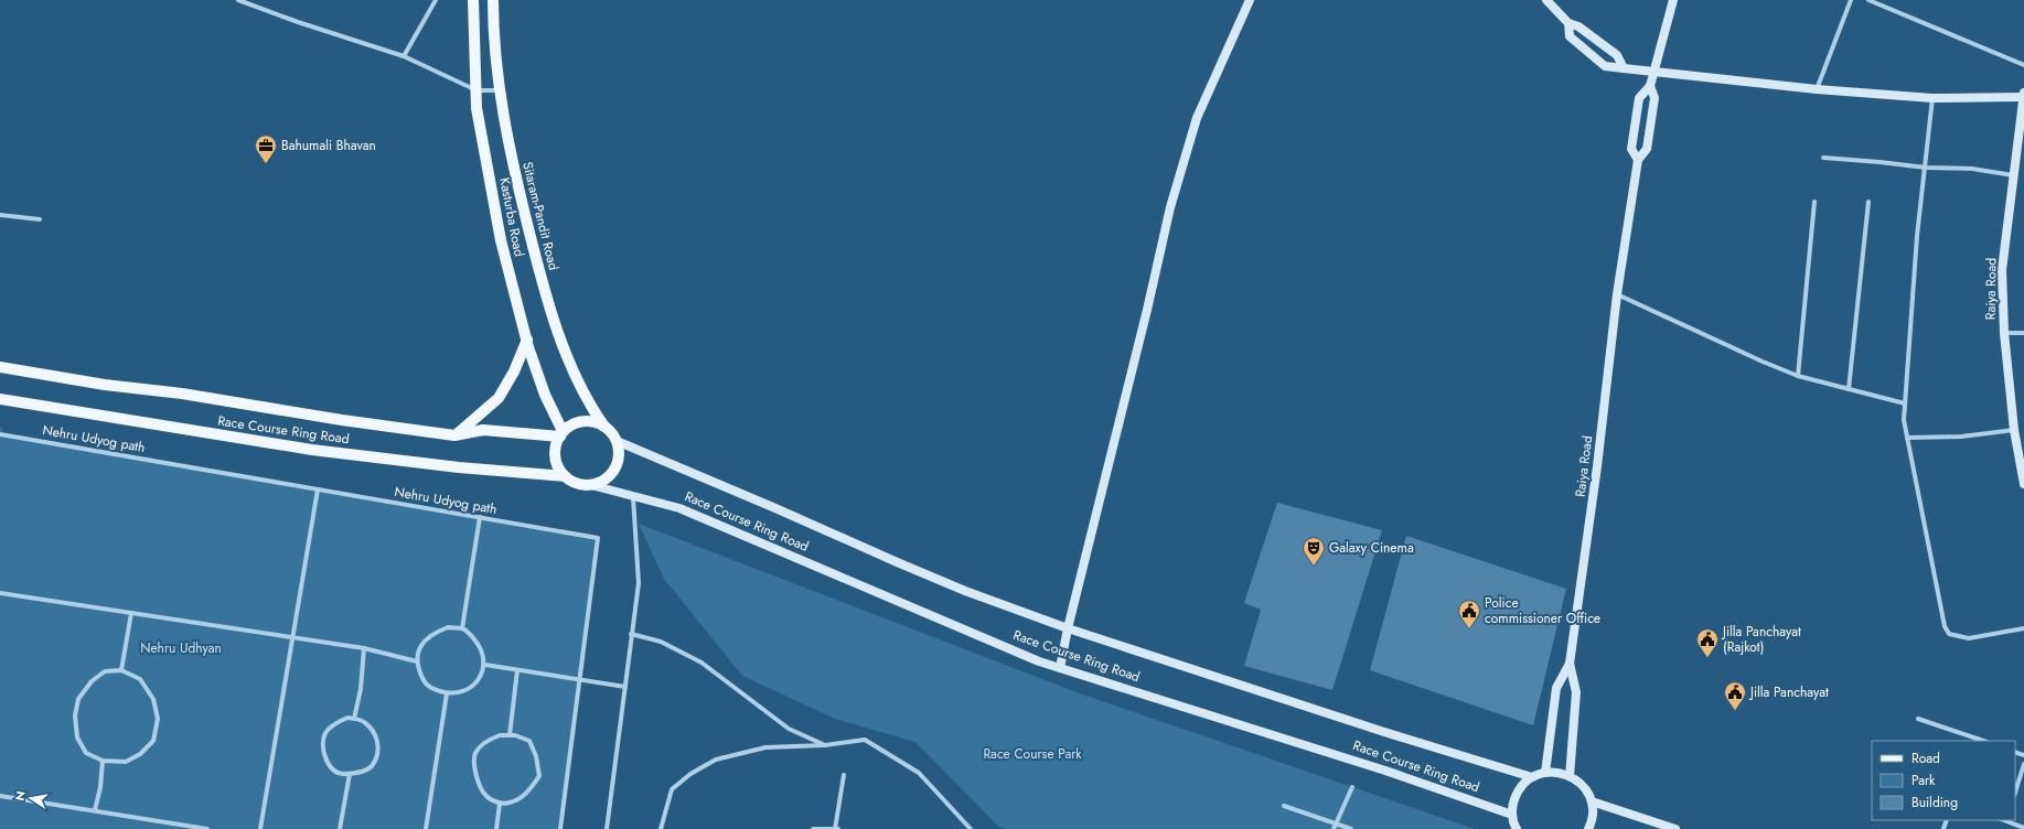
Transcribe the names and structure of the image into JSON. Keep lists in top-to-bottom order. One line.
{"streets":{"main road":["Sitaram-Pandit Road","Kasturba Road","Race Course Ring Road"],"street":["Raiya Road","Nehru Udyog path"]},"crossings":[["Sitaram-Pandit Road","Kasturba Road"],["Sitaram-Pandit Road","Race Course Ring Road"],["Kasturba Road","Race Course Ring Road"]],"parks":["Nehru Udhyan","Race Course Park"],"places":{"office":["Bahumali Bhavan"],"theatre":["Galaxy Cinema"],"public building":["Police commissioner Office","Jilla Panchayat (Rajkot)","Jilla Panchayat"]},"legend":["Road","Park","Building"],"north":"left"}
